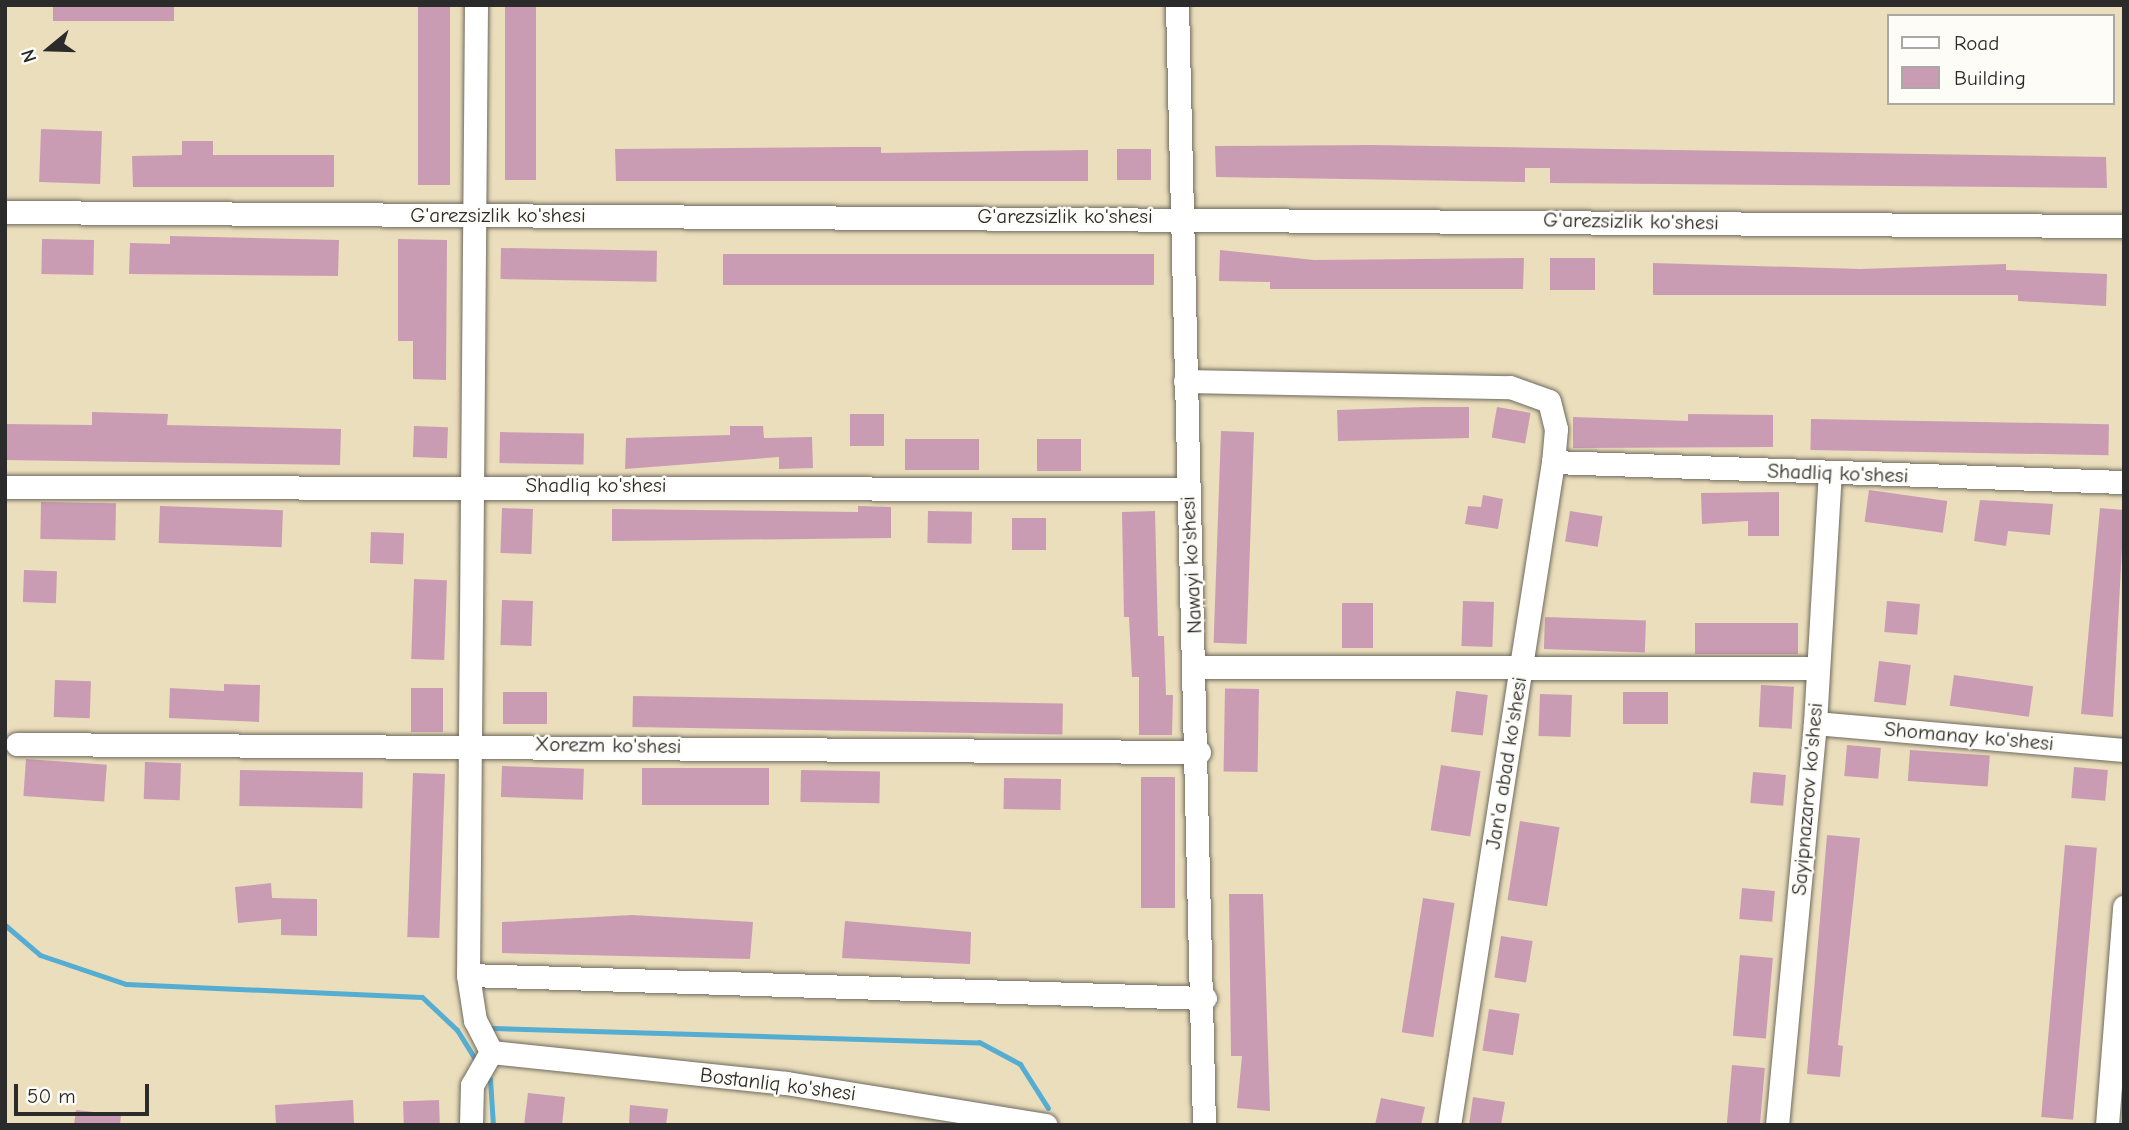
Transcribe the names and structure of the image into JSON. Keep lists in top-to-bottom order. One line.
{"streets":{"street":["G'arezsizlik ko'shesi","Shadliq ko'shesi","Nawayi ko'shesi","Shomanay ko'shesi","Xorezm ko'shesi","Jan'a abad ko'shesi","Sayipnazarov ko'shesi","Bostanliq ko'shesi"]},"crossings":[["G'arezsizlik ko'shesi","Nawayi ko'shesi"],["Shadliq ko'shesi","Nawayi ko'shesi"],["Shadliq ko'shesi","Jan'a abad ko'shesi"],["Shadliq ko'shesi","Sayipnazarov ko'shesi"],["Nawayi ko'shesi","Xorezm ko'shesi"],["Nawayi ko'shesi","Jan'a abad ko'shesi"],["Shomanay ko'shesi","Sayipnazarov ko'shesi"]],"legend":["Road","Building"],"scale_bar":"50 m","north":"left"}
